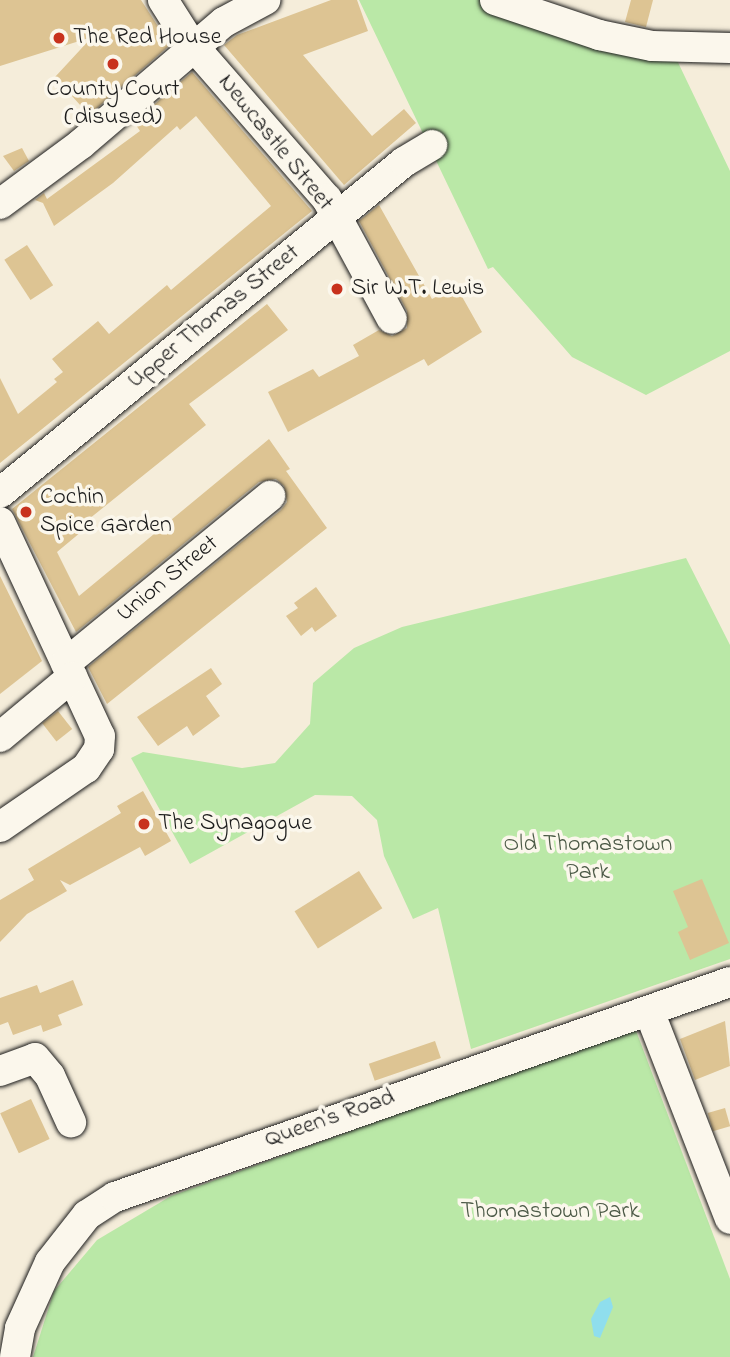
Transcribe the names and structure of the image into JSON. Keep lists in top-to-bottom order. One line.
{"streets":{"street":["Newcastle Street","Upper Thomas Street","Union Street","Queen's Road"]},"crossings":[["Newcastle Street","Upper Thomas Street"]],"parks":["Old Thomastown Park","Thomastown Park"],"places":["The Red House","County Court (disused)","Sir W.T. Lewis","Cochin Spice Garden","The Synagogue"]}
